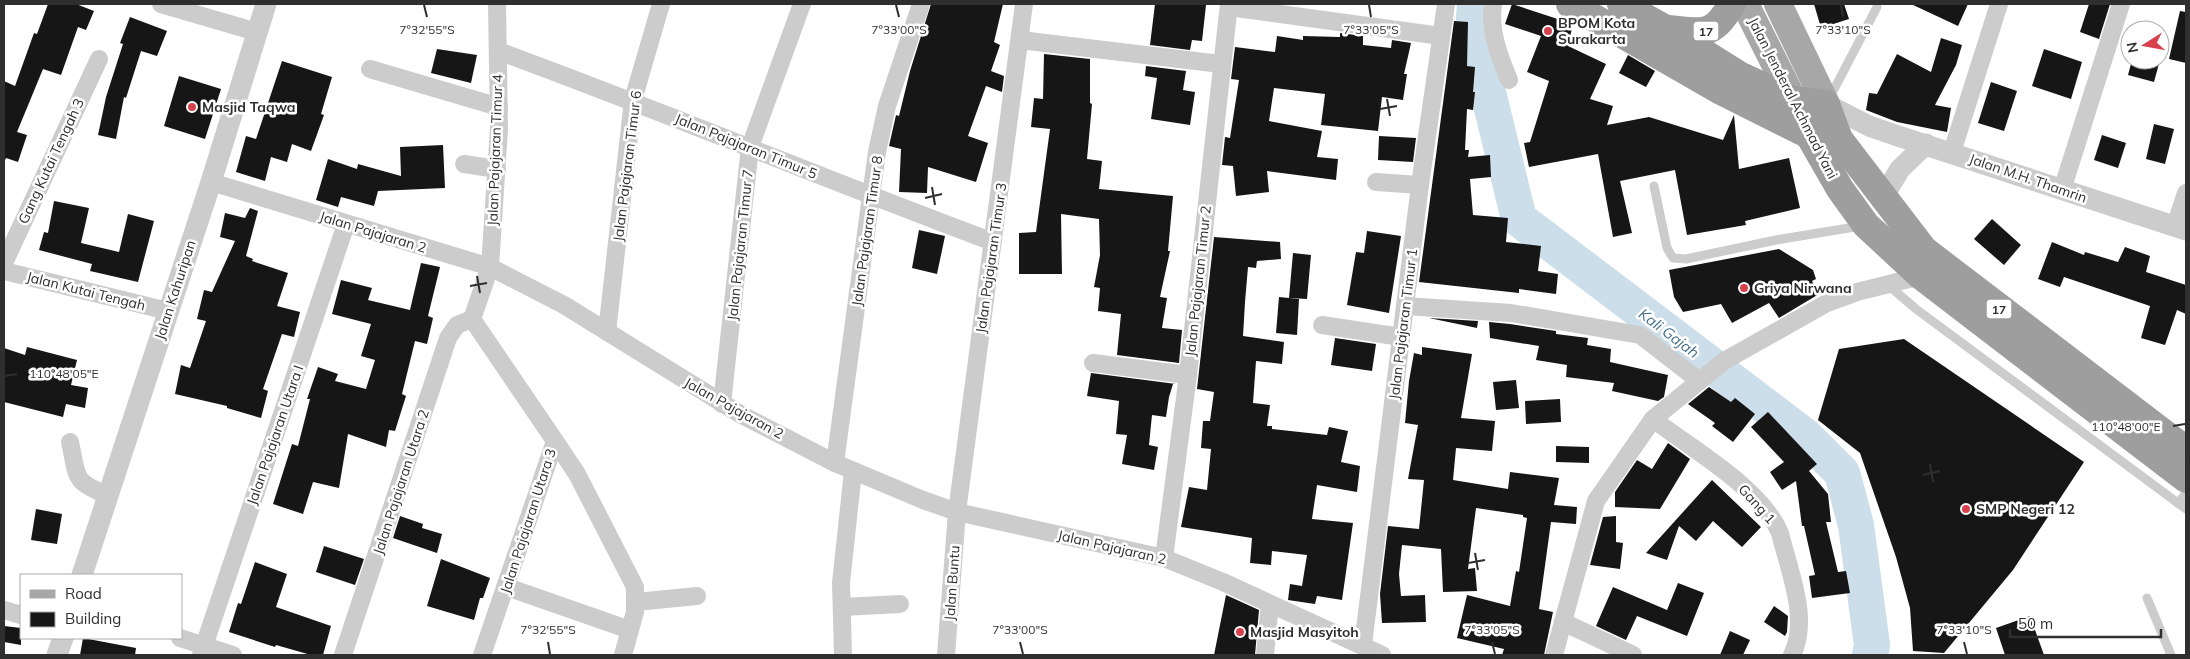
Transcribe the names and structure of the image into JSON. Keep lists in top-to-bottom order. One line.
{"streets":{"highway":["17","Jalan Jenderal Achmad Yani"],"street":["Jalan Pajajaran Timur 5","Jalan Pajajaran Timur 4","Gang Kutai Tengah 3","Jalan Pajajaran Timur 6","Jalan M.H. Thamrin","Jalan Pajajaran Timur 8","Jalan Pajajaran 2","Jalan Pajajaran Timur 7","Jalan Pajajaran Timur 3","Jalan Pajajaran Timur 2","Jalan Kahuripan","Jalan Kutai Tengah","Jalan Pajajaran Timur 1","Jalan Pajajaran Utara I","Jalan Pajajaran Utara 2","Gang 1","Jalan Pajajaran Utara 3","Jalan Buntu"]},"crossings":[["17","Jalan Jenderal Achmad Yani"],["17","Jalan M.H. Thamrin"],["Jalan Jenderal Achmad Yani","Jalan M.H. Thamrin"],["Jalan Pajajaran Timur 5","Jalan Pajajaran Timur 4"],["Jalan Pajajaran Timur 5","Jalan Pajajaran Timur 6"],["Jalan Pajajaran Timur 5","Jalan Pajajaran Timur 8"],["Jalan Pajajaran Timur 5","Jalan Pajajaran Timur 7"],["Jalan Pajajaran Timur 5","Jalan Pajajaran Timur 3"],["Jalan Pajajaran Timur 4","Jalan Pajajaran 2"],["Jalan Pajajaran Timur 4","Jalan Pajajaran Utara 2"],["Jalan Pajajaran Timur 4","Jalan Pajajaran Utara 3"],["Jalan Pajajaran Timur 6","Jalan Pajajaran 2"],["Jalan Pajajaran Timur 8","Jalan Pajajaran 2"],["Jalan Pajajaran 2","Jalan Pajajaran Timur 7"],["Jalan Pajajaran 2","Jalan Pajajaran Timur 3"],["Jalan Pajajaran 2","Jalan Pajajaran Timur 2"],["Jalan Pajajaran 2","Jalan Kahuripan"],["Jalan Pajajaran 2","Jalan Pajajaran Timur 1"],["Jalan Pajajaran 2","Jalan Pajajaran Utara I"],["Jalan Pajajaran 2","Jalan Buntu"],["Jalan Pajajaran Timur 3","Jalan Buntu"],["Jalan Kahuripan","Jalan Kutai Tengah"],["Jalan Pajajaran Utara 2","Jalan Pajajaran Utara 3"]],"water":["Kali Gajah"],"places":["BPOM Kota Surakarta","Masjid Taqwa","Griya Nirwana","SMP Negeri 12","Masjid Masyitoh"],"legend":["Road","Building"],"scale_bar":"50 m","north":"left","coordinates":["7°32'55\"S","7°33'00\"S","7°33'05\"S","7°33'10\"S","110°48'05\"E","110°48'00\"E"]}
